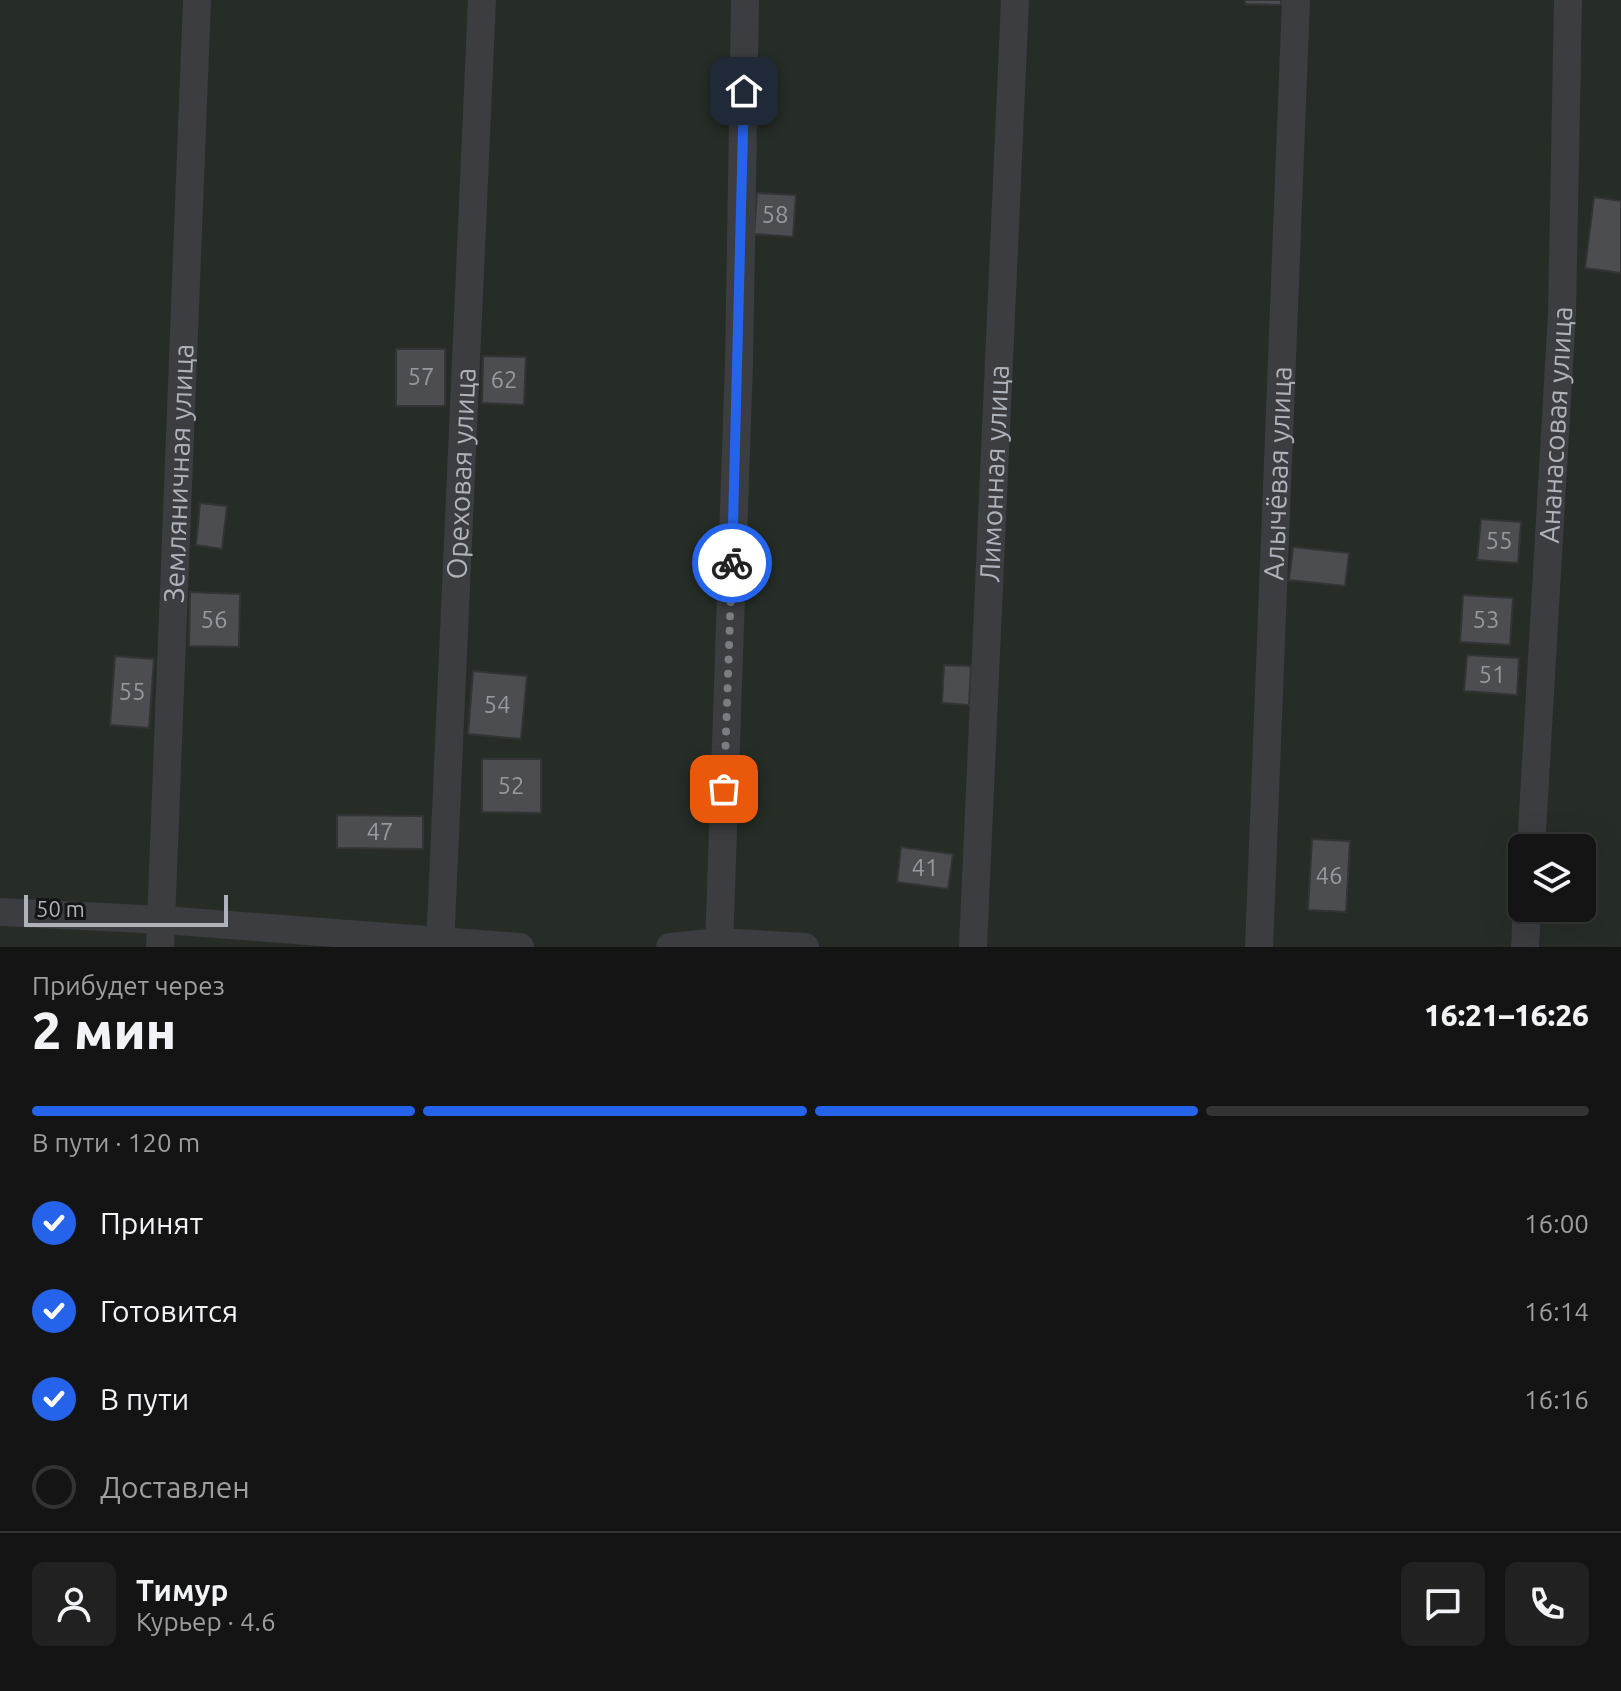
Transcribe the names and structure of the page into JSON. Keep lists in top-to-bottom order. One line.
{"streets":{"street":["Ананасовая улица","Земляничная улица","Ореховая улица","Лимонная улица","Алычёвая улица"]},"house_numbers":["58","57","62","55","56","53","51","55","54","52","47","41","46"],"scale_bar":"50 m","page":{"scale":"50 m","heading":["2 мин","Прибудет через","16:21–16:26"],"panel":["Тимур","Курьер · 4.6"],"bar":"В пути · 120 m","list":[["Принят","16:00"],["Готовится","16:14"],["В пути","16:16"],"Доставлен"]}}
